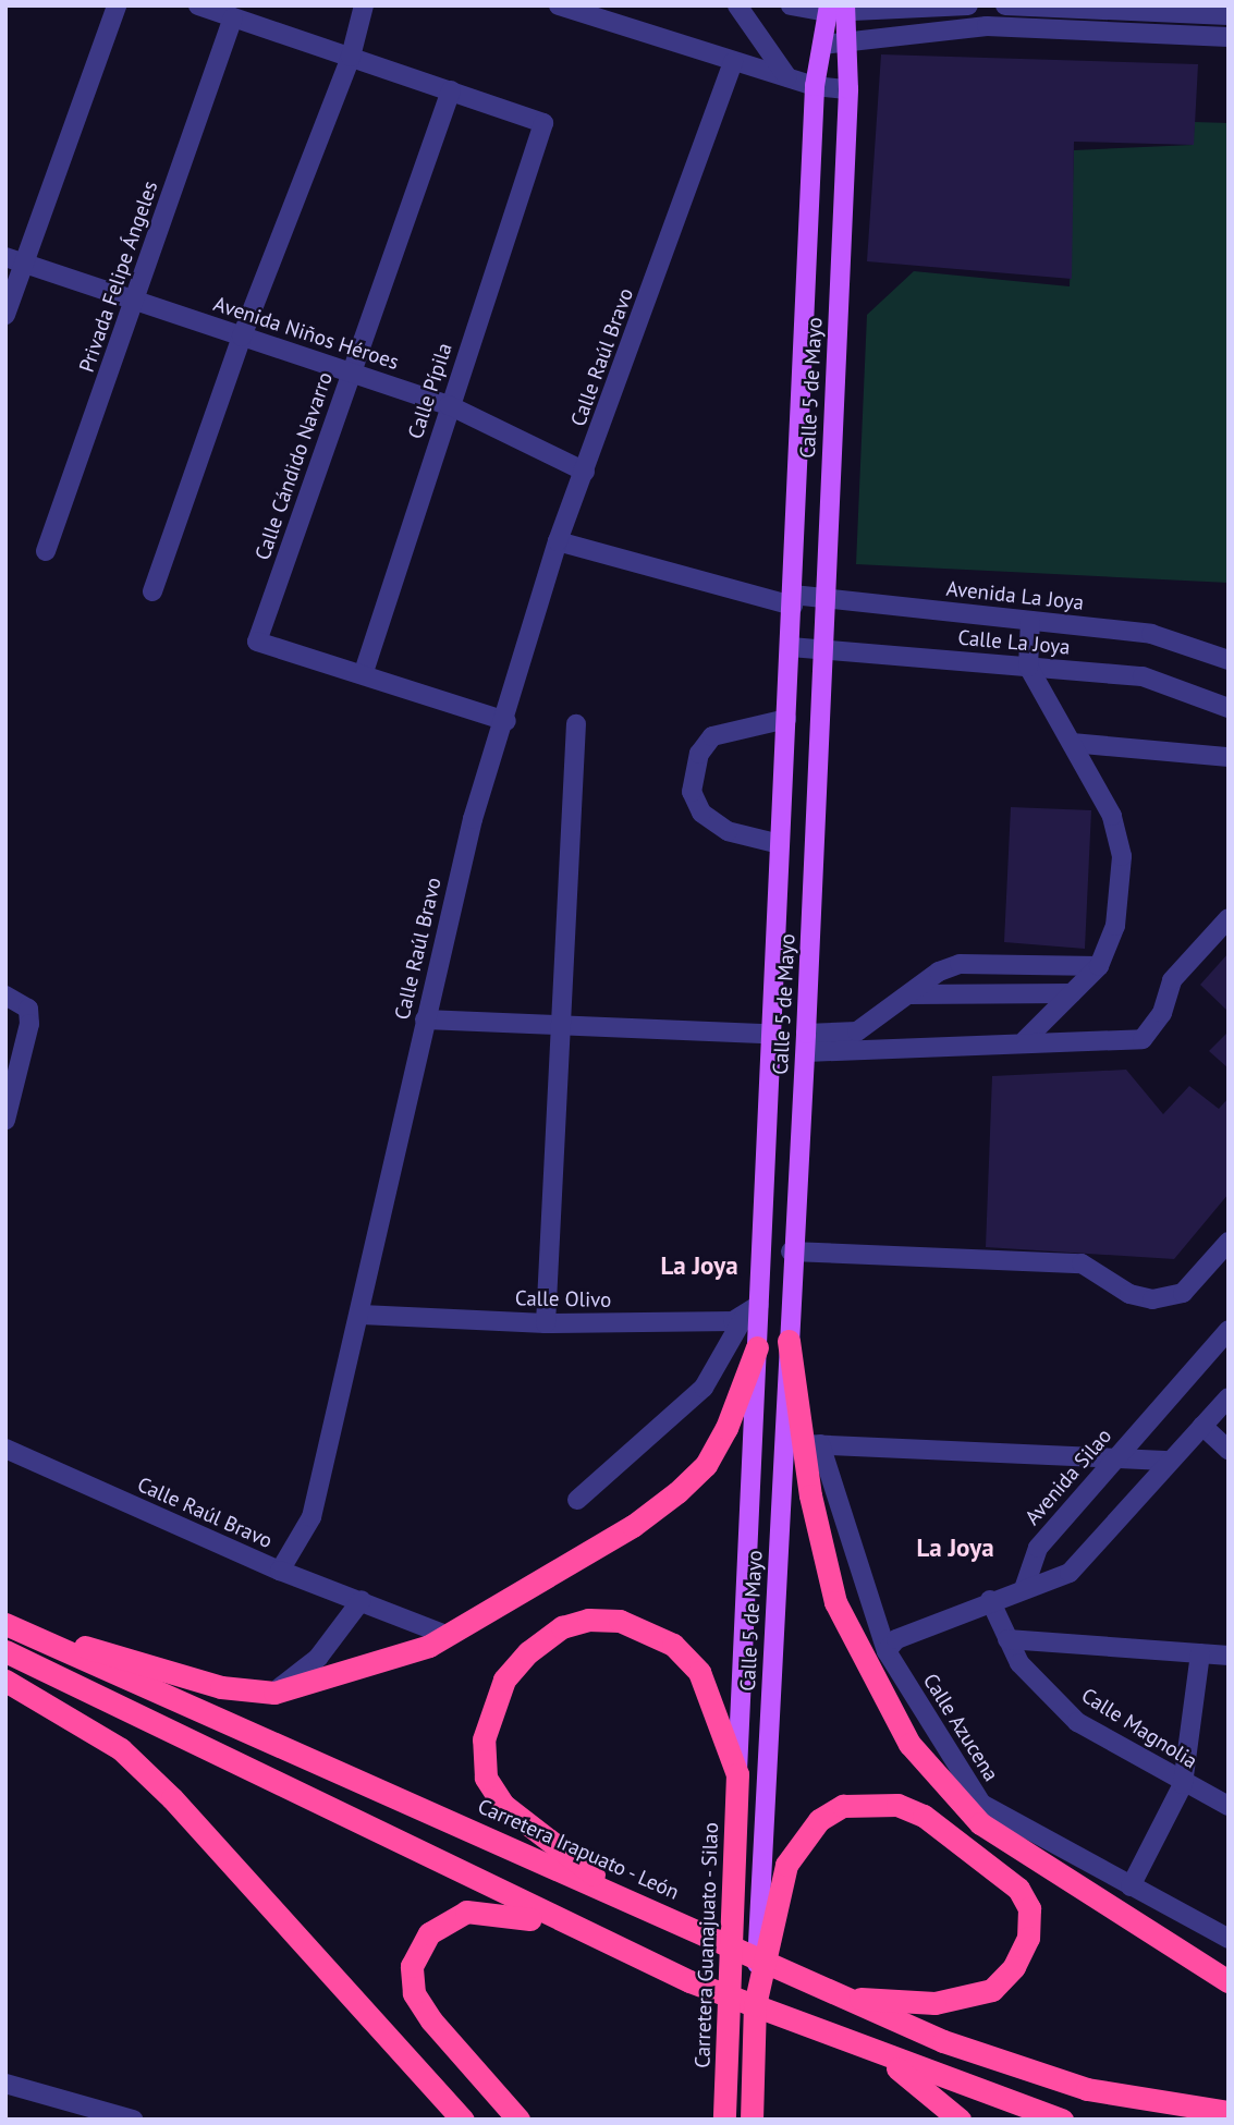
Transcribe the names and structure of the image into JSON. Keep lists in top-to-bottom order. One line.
{"streets":{"highway":["Carretera Irapuato - León","Carretera Guanajuato - Silao"],"main road":["Calle 5 de Mayo"],"street":["Privada Felipe Ángeles","Avenida Niños Héroes","Calle Raúl Bravo","Calle Pípila","Calle Cándido Navarro","Avenida La Joya","Calle La Joya","Calle Olivo","Avenida Silao","Calle Azucena","Calle Magnolia"]},"crossings":[["Privada Felipe Ángeles","Avenida Niños Héroes"],["Avenida Niños Héroes","Calle Raúl Bravo"],["Avenida Niños Héroes","Calle Pípila"],["Avenida Niños Héroes","Calle Cándido Navarro"],["Calle Raúl Bravo","Calle Olivo"],["Calle 5 de Mayo","Avenida La Joya"],["Calle 5 de Mayo","Calle La Joya"],["Calle 5 de Mayo","Calle Olivo"],["Calle 5 de Mayo","Carretera Guanajuato - Silao"],["Calle Pípila","Calle Cándido Navarro"]],"districts":["La Joya","La Joya"]}
